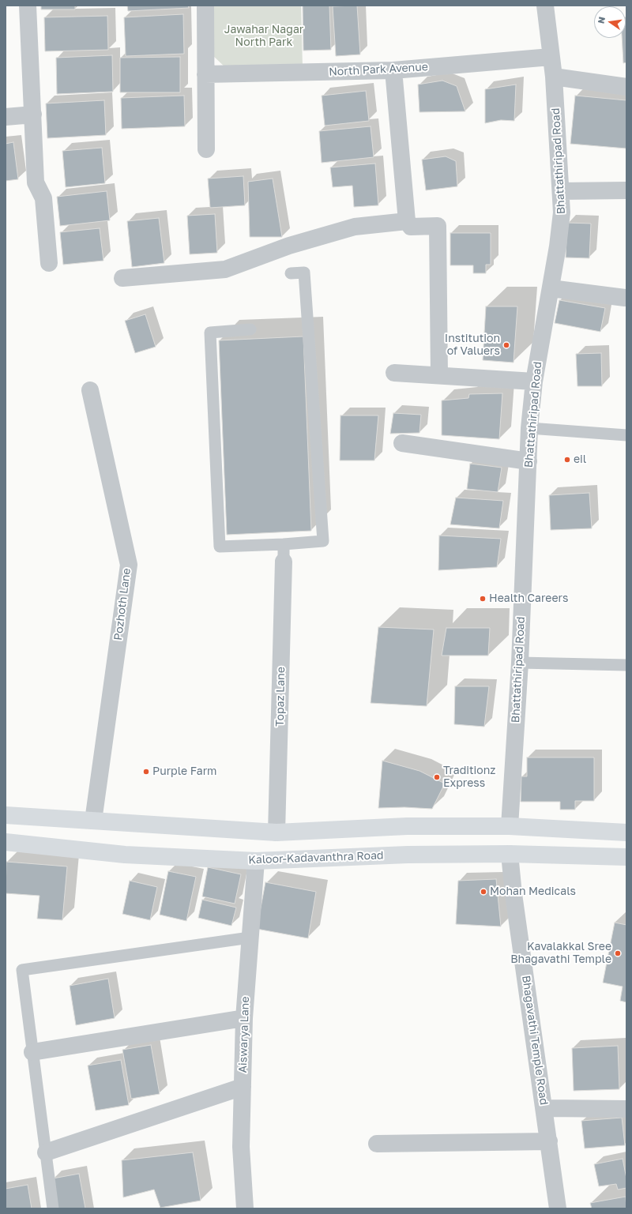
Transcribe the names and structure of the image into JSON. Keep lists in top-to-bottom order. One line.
{"streets":{"main road":["Kaloor-Kadavanthra Road"],"street":["North Park Avenue","Bhattathiripad Road","Pozhoth Lane","Topaz Lane","Aiswarya Lane","Bhagavathi Temple Road"]},"crossings":[["North Park Avenue","Bhattathiripad Road"],["Kaloor-Kadavanthra Road","Aiswarya Lane"],["Kaloor-Kadavanthra Road","Bhagavathi Temple Road"]],"parks":["Jawahar Nagar North Park"],"places":["Institution of Valuers","eil","Health Careers","Purple Farm","Traditionz Express","Mohan Medicals","Kavalakkal Sree Bhagavathi Temple"],"north":"left"}
